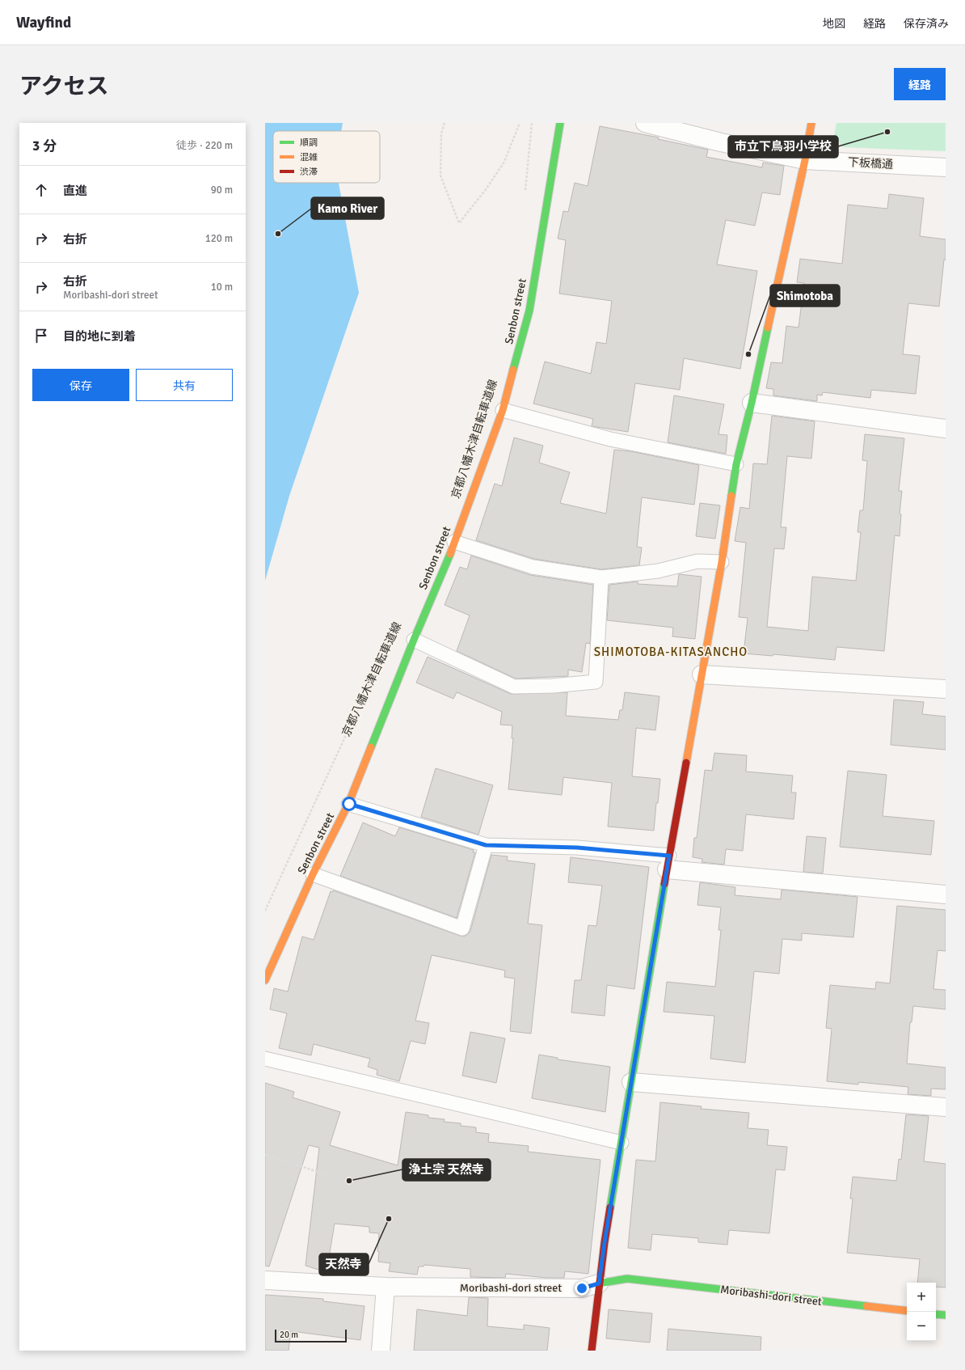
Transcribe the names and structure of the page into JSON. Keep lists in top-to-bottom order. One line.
{"streets":{"street":["下板橋通","Senbon street","Moribashi-dori street"],"path":["京都八幡木津自転車道線"]},"districts":["SHIMOTOBA-KITASANCHO"],"places":["市立下鳥羽小学校","Kamo River","Shimotoba","浄土宗 天然寺","天然寺"],"legend":["順調","混雑","渋滞"],"scale_bar":"20 m","page":{"header":"Wayfind","nav":["地図","経路","保存済み"],"title":"アクセス","buttons":["経路",["保存","共有"]],"heading":["3 分","徒歩 · 220 m"],"list":[["直進","90 m"],["右折","120 m"],["右折","Moribashi-dori street","10 m"],"目的地に到着"],"map_buttons":["+","−"],"scale":"20 m"}}
